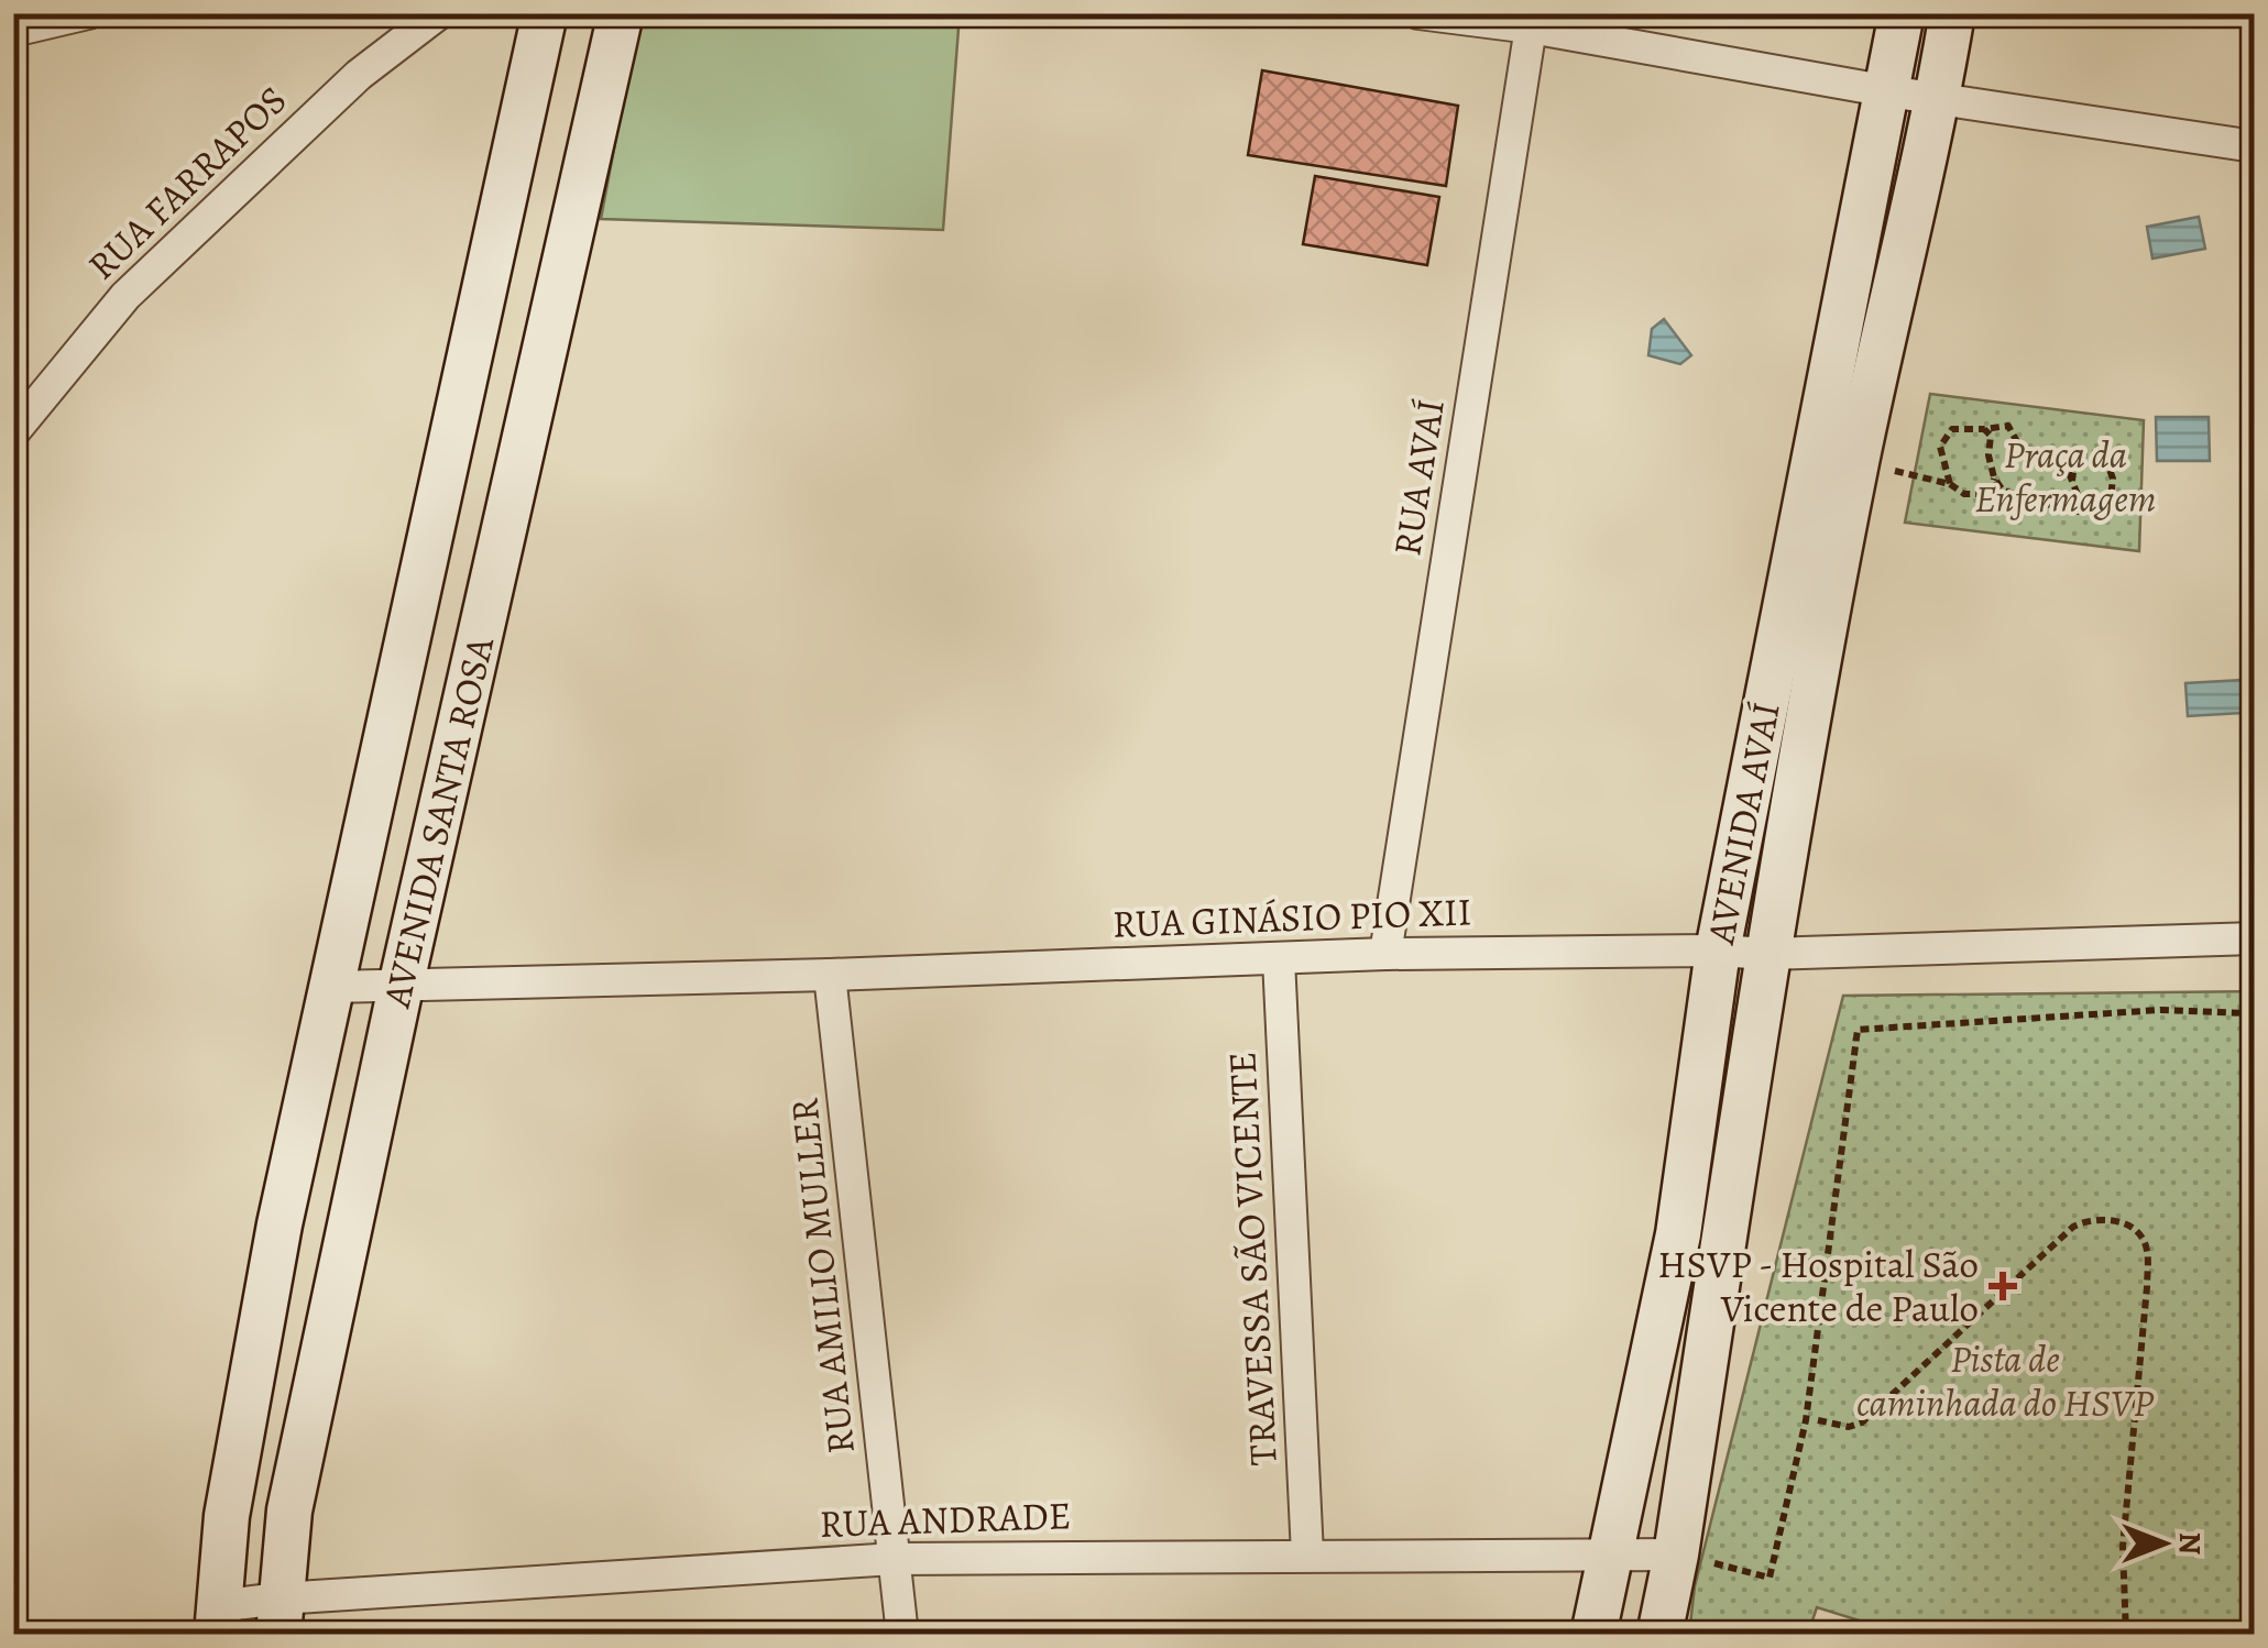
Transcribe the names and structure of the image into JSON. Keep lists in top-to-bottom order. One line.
{"streets":{"main road":["AVENIDA SANTA ROSA","AVENIDA AVAÍ"],"street":["RUA FARRAPOS","RUA AVAÍ","RUA GINÁSIO PIO XII","TRAVESSA SÃO VICENTE","RUA AMILIO MULLER","RUA ANDRADE"]},"crossings":[["RUA AVAÍ","RUA GINÁSIO PIO XII"],["AVENIDA SANTA ROSA","RUA GINÁSIO PIO XII"],["AVENIDA SANTA ROSA","RUA ANDRADE"],["AVENIDA AVAÍ","RUA GINÁSIO PIO XII"],["AVENIDA AVAÍ","RUA ANDRADE"],["RUA GINÁSIO PIO XII","TRAVESSA SÃO VICENTE"],["RUA GINÁSIO PIO XII","RUA AMILIO MULLER"],["TRAVESSA SÃO VICENTE","RUA ANDRADE"],["RUA AMILIO MULLER","RUA ANDRADE"]],"parks":["Praça da Enfermagem","Pista de caminhada do HSVP"],"places":{"health":["HSVP - Hospital São Vicente de Paulo"]},"north":"right"}
